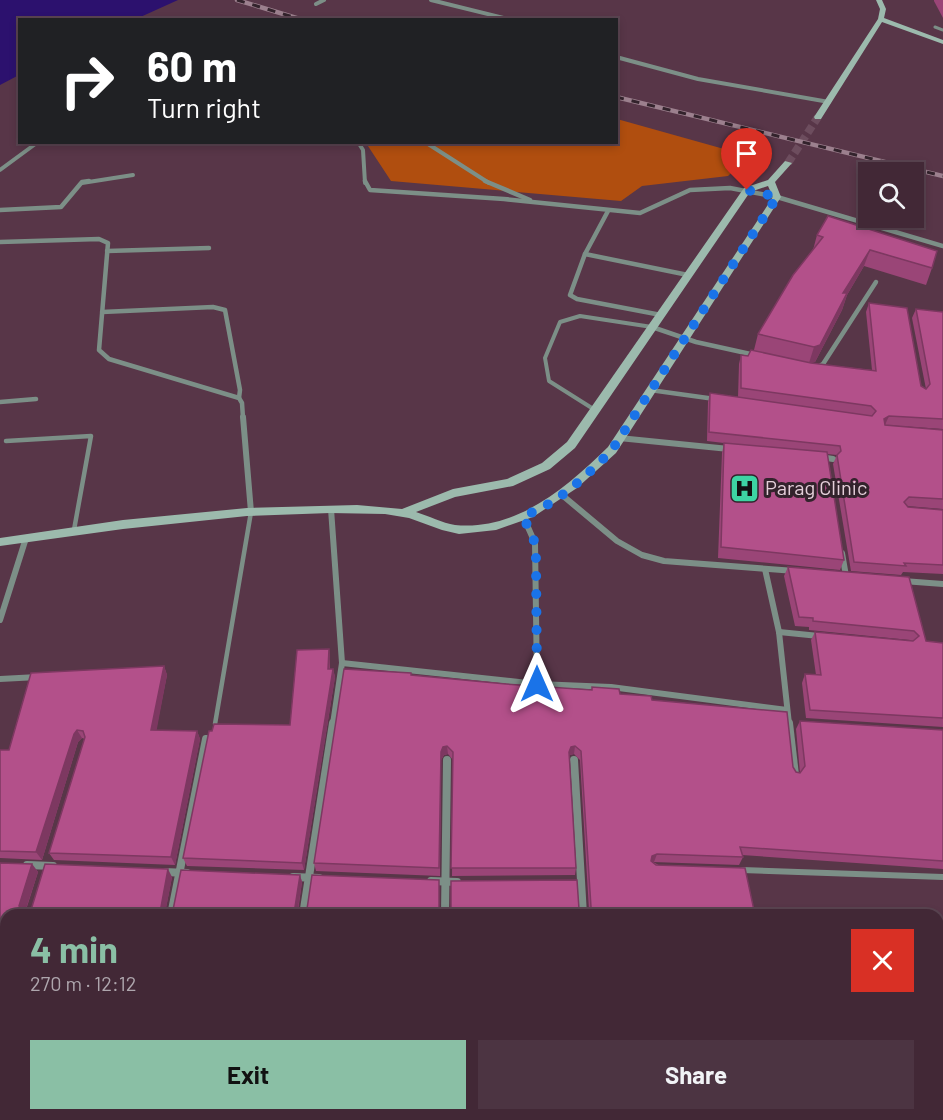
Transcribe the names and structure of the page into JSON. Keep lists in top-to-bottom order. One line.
{"places":{"hospital":["Parag Clinic"]},"page":{"turn":["60 m","Turn right"],"heading":["4 min","270 m · 12:12"],"buttons":["Exit","Share"]}}
